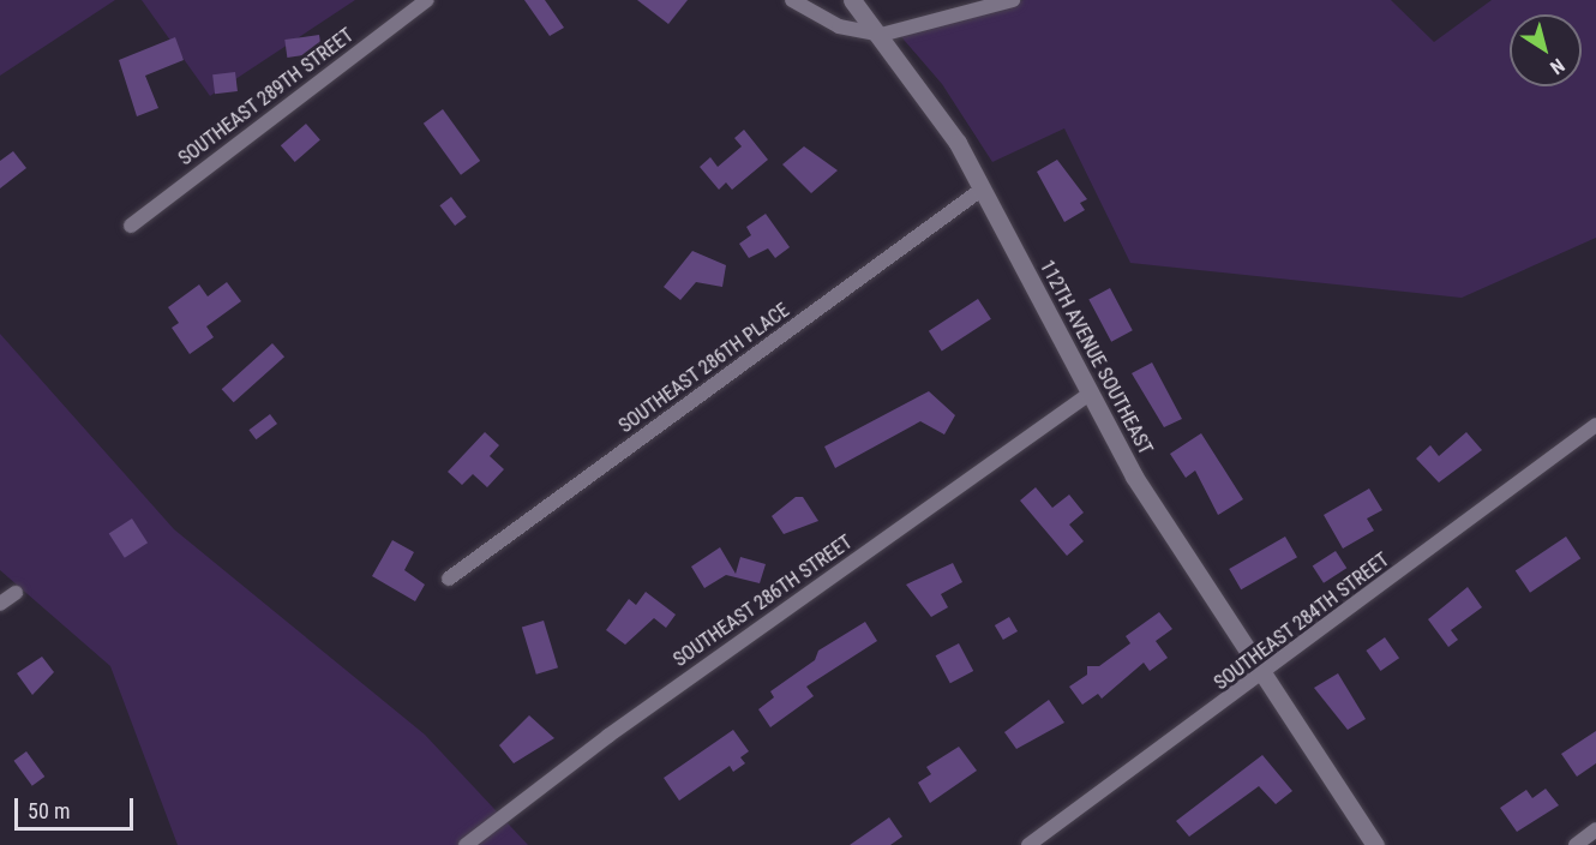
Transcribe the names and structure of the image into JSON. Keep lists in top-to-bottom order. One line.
{"streets":{"street":["SOUTHEAST 289TH STREET","112TH AVENUE SOUTHEAST","SOUTHEAST 286TH PLACE","SOUTHEAST 286TH STREET","SOUTHEAST 284TH STREET"]},"crossings":[["112TH AVENUE SOUTHEAST","SOUTHEAST 286TH PLACE"],["112TH AVENUE SOUTHEAST","SOUTHEAST 286TH STREET"],["112TH AVENUE SOUTHEAST","SOUTHEAST 284TH STREET"]],"scale_bar":"50 m","north":"bottom right"}
